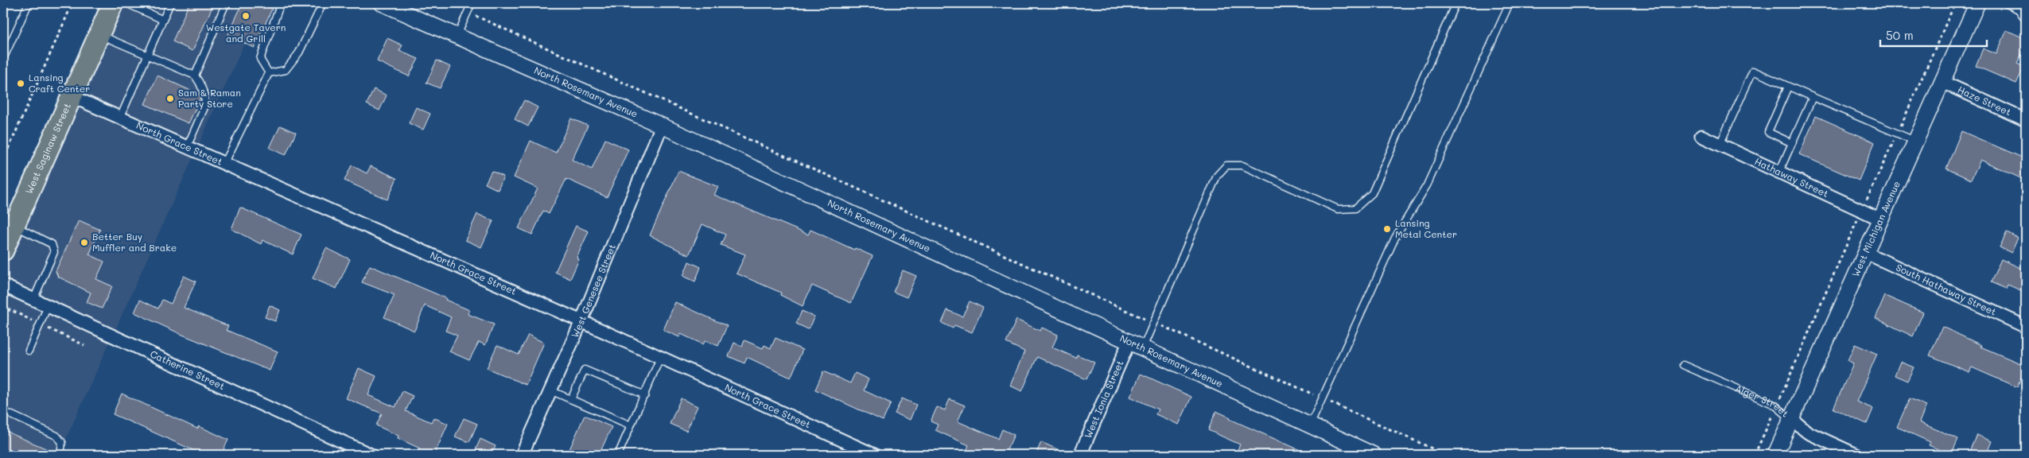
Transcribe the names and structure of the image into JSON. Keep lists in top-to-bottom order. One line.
{"streets":{"main road":["West Saginaw Street"],"street":["North Rosemary Avenue","Haze Street","North Grace Street","Hathaway Street","West Michigan Avenue","South Hathaway Street","West Genesee Street","Catherine Street","West Ionia Street","Alger Street"]},"crossings":[["North Rosemary Avenue","West Genesee Street"],["North Rosemary Avenue","West Ionia Street"],["Haze Street","West Michigan Avenue"],["North Grace Street","West Saginaw Street"],["North Grace Street","West Genesee Street"],["Hathaway Street","West Michigan Avenue"],["West Michigan Avenue","South Hathaway Street"],["West Michigan Avenue","Alger Street"]],"places":["Westgate Tavern and Grill","Lansing Craft Center","Sam & Raman Party Store","Lansing Metal Center","Better Buy Muffler and Brake"],"scale_bar":"50 m"}
